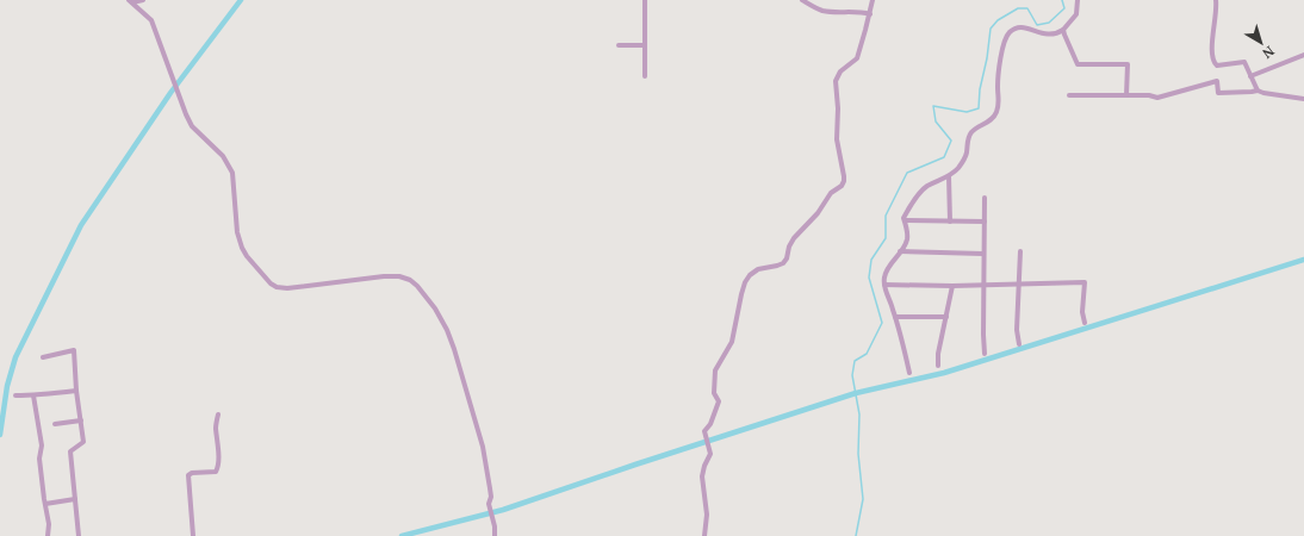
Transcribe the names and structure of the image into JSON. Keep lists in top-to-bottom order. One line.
{"north":"bottom right"}
